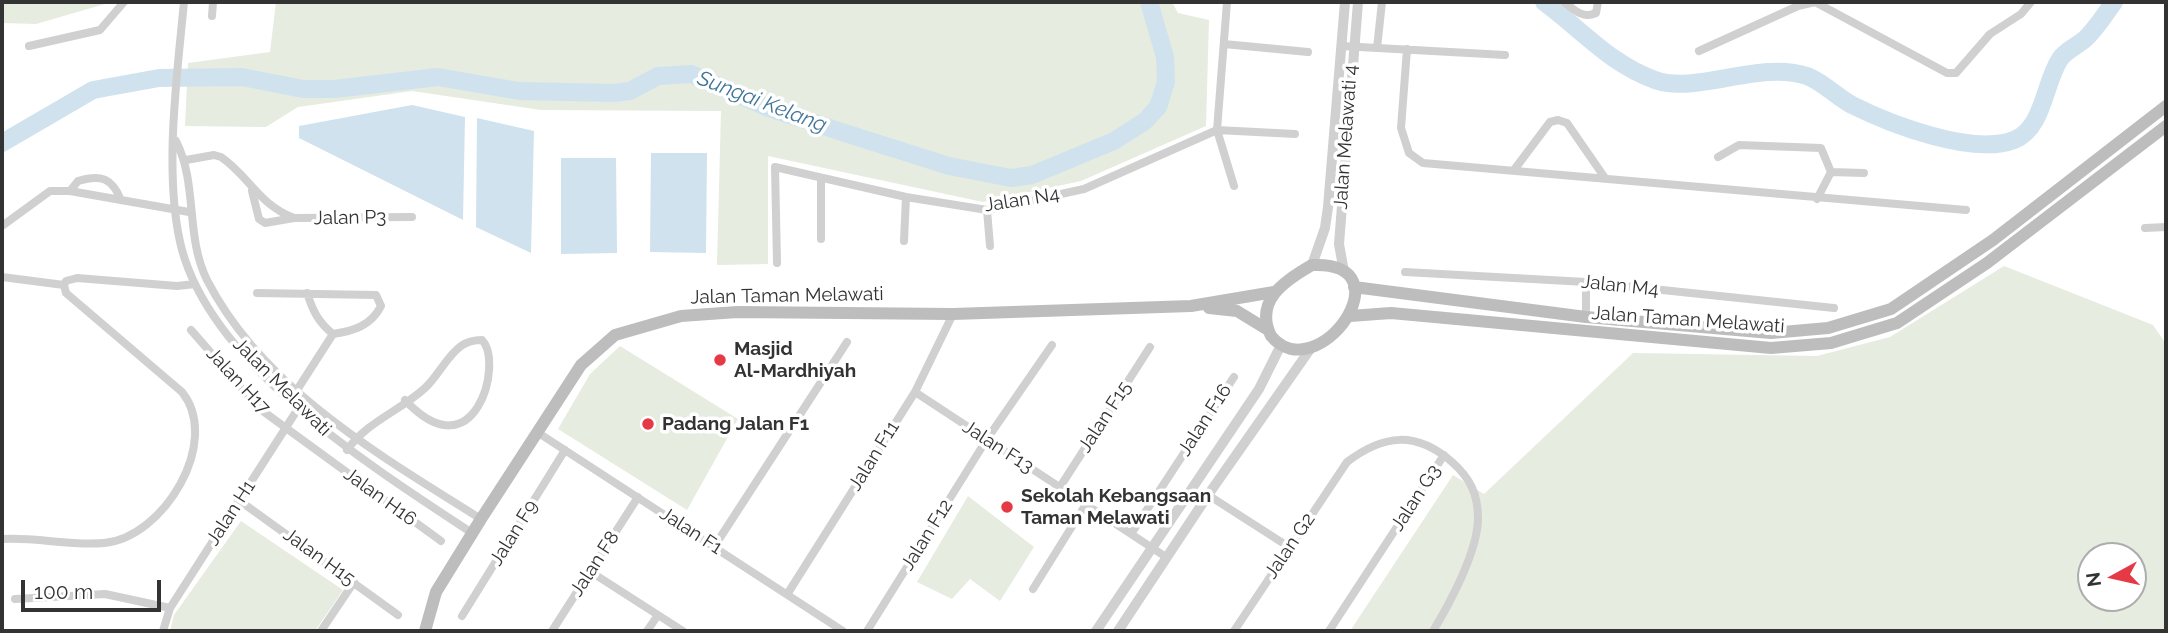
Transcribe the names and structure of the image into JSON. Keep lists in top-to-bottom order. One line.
{"streets":{"main road":["Jalan Taman Melawati"],"street":["Jalan Melawati 4","Jalan N4","Jalan P3","Jalan M4","Jalan H17","Jalan Melawati","Jalan F15","Jalan F16","Jalan F13","Jalan F11","Jalan H16","Jalan G3","Jalan H1","Jalan F1","Jalan F9","Jalan F12","Jalan G2","Jalan H15","Jalan F8"]},"crossings":[["Jalan Melawati 4","Jalan Taman Melawati"],["Jalan P3","Jalan Melawati"],["Jalan Taman Melawati","Jalan Melawati"],["Jalan Taman Melawati","Jalan F11"],["Jalan Taman Melawati","Jalan F1"],["Jalan H17","Jalan H16"],["Jalan H17","Jalan H1"],["Jalan Melawati","Jalan H1"],["Jalan F15","Jalan F13"],["Jalan F16","Jalan F13"],["Jalan F13","Jalan F11"],["Jalan F13","Jalan F12"],["Jalan F11","Jalan F1"],["Jalan H16","Jalan H1"],["Jalan G3","Jalan G2"],["Jalan H1","Jalan H15"],["Jalan F1","Jalan F9"],["Jalan F1","Jalan F8"]],"water":["Sungai Kelang"],"places":["Masjid Al-Mardhiyah","Padang Jalan F1","Sekolah Kebangsaan Taman Melawati"],"scale_bar":"100 m","north":"left"}
